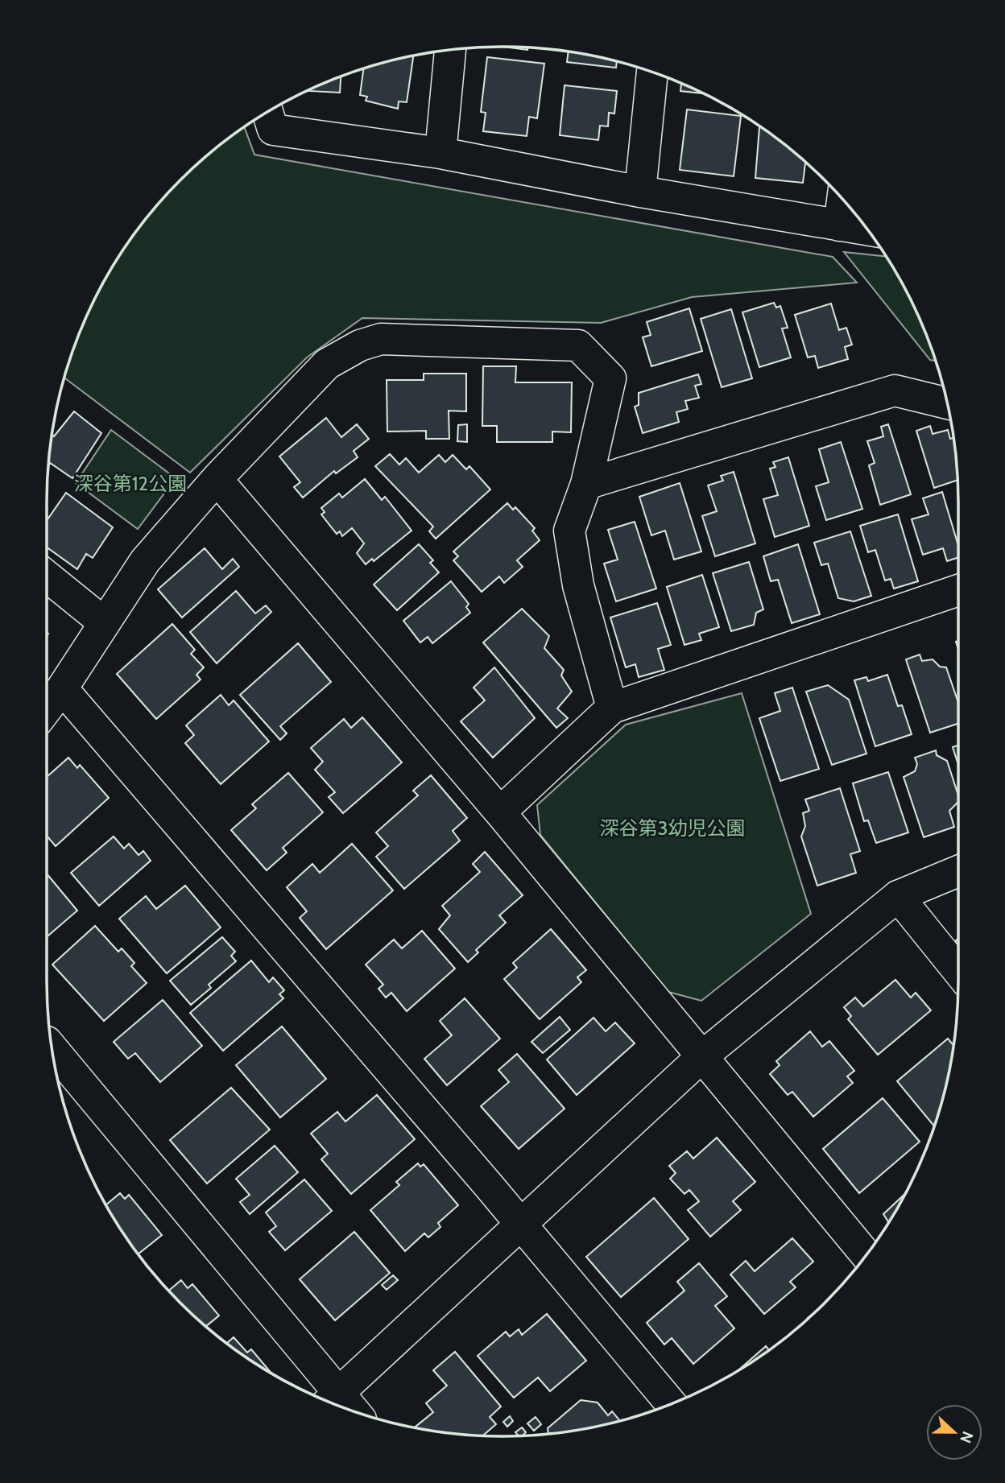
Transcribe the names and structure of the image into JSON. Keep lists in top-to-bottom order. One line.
{"parks":["深谷第12公園","深谷第3幼児公園"],"north":"right"}
